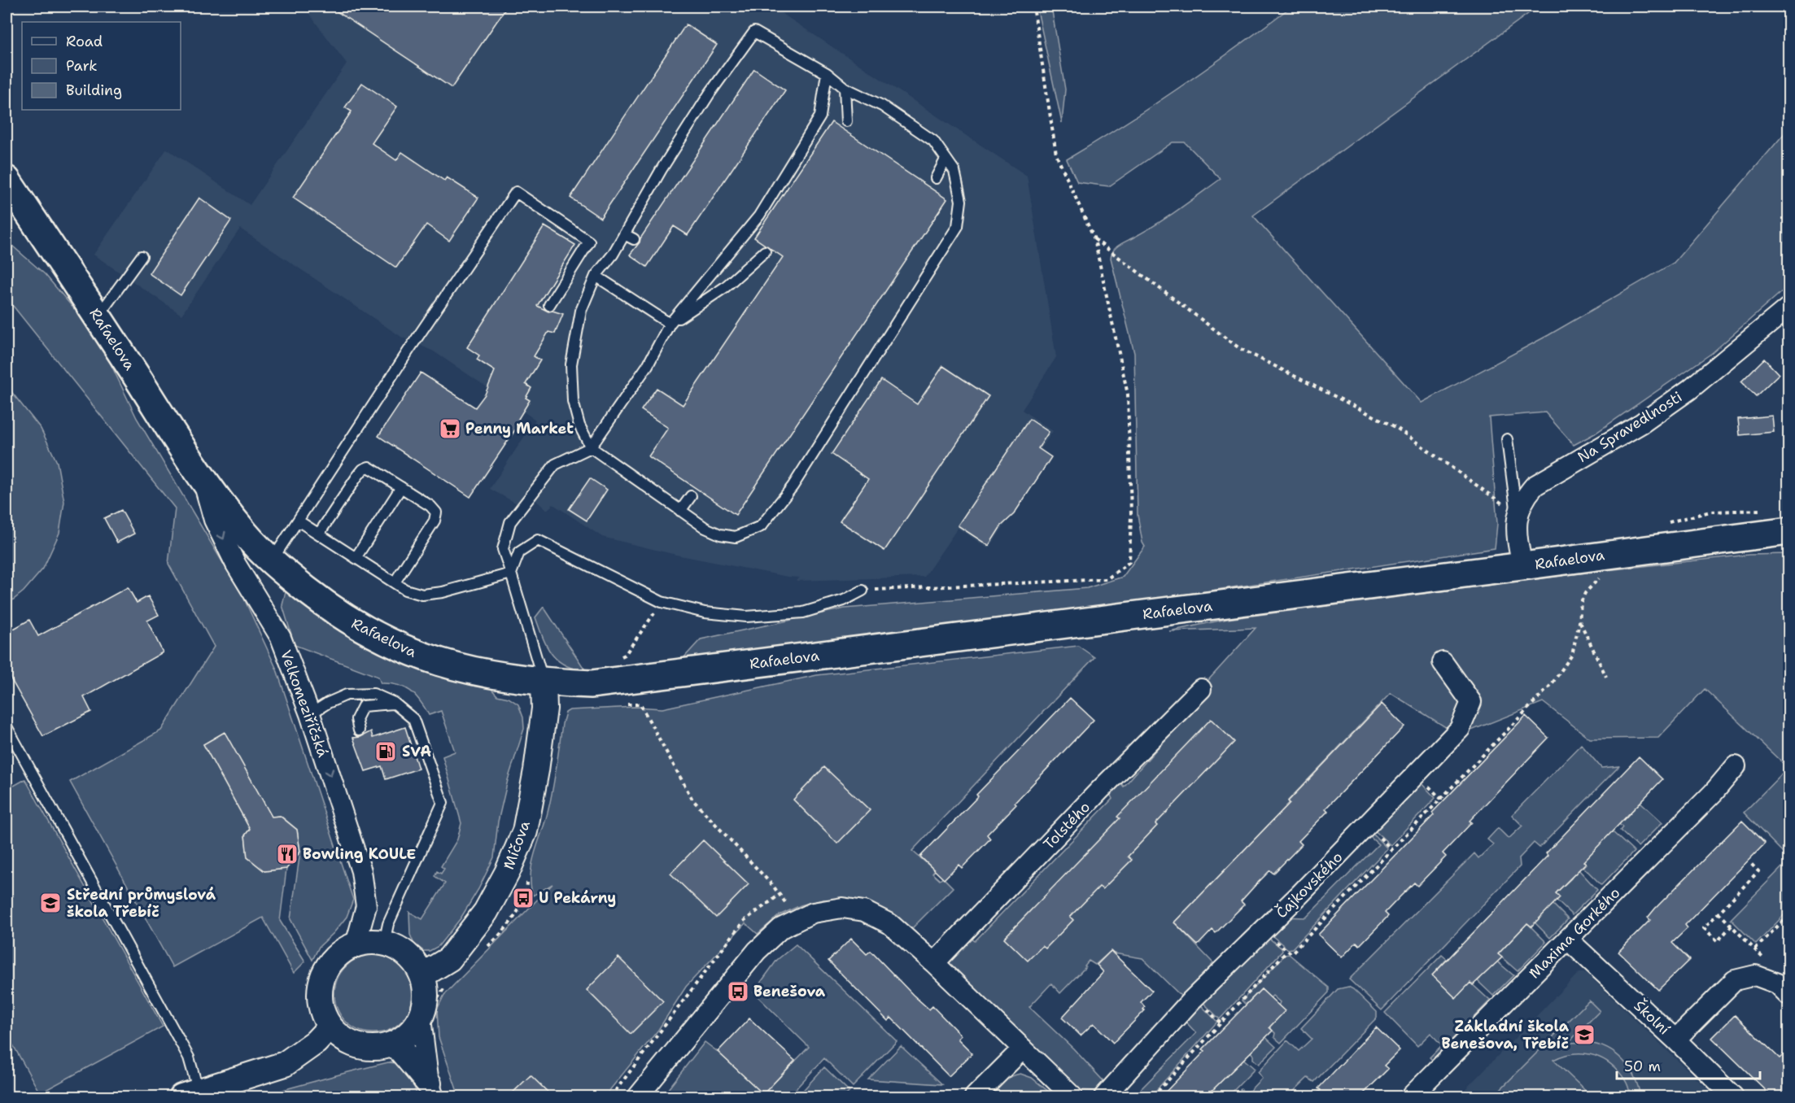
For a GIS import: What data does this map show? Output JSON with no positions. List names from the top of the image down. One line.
{"streets":{"main road":["Rafaelova"],"street":["Na Spravedlnosti","Velkomeziříčská","Tolstého","Míčova","Čajkovského","Maxima Gorkého","Školní"]},"crossings":[["Rafaelova","Na Spravedlnosti"],["Rafaelova","Velkomeziříčská"],["Rafaelova","Míčova"],["Velkomeziříčská","Míčova"],["Maxima Gorkého","Školní"]],"one_way":["Velkomeziříčská"],"places":{"supermarket":["Penny Market"],"fuel station":["SVA"],"restaurant":["Bowling KOULE"],"bus stop":["U Pekárny","Benešova"],"school or university":["Střední průmyslová škola Třebíč","Základní škola Benešova, Třebíč"]},"legend":["Road","Park","Building"],"scale_bar":"50 m"}
